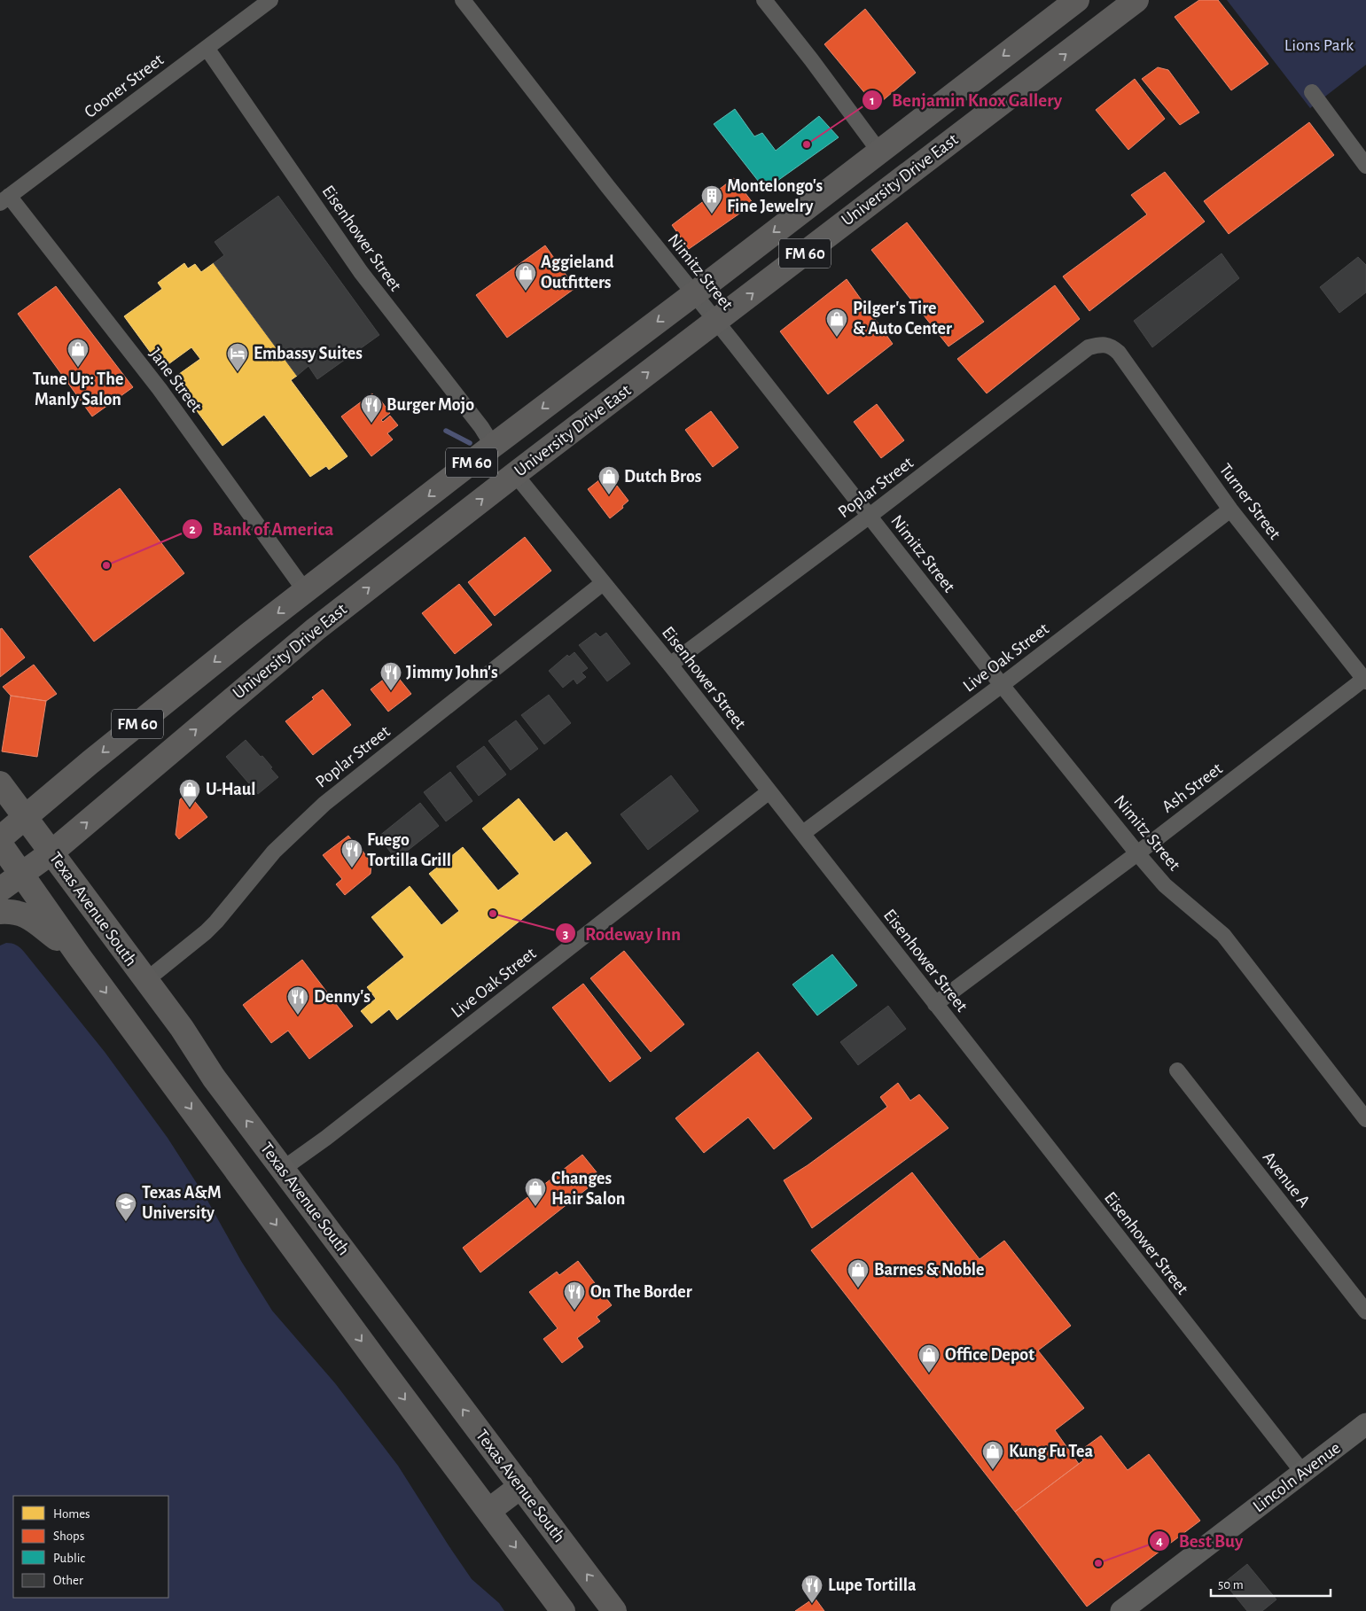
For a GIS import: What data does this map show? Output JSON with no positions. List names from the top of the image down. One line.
{"streets":{"main road":["University Drive East","FM 60","Texas Avenue South"],"street":["Cooner Street","Eisenhower Street","Nimitz Street","Jane Street","Poplar Street","Turner Street","Live Oak Street","Ash Street","Avenue A","Lincoln Avenue"]},"crossings":[["Cooner Street","Eisenhower Street"],["Cooner Street","Jane Street"],["University Drive East","Eisenhower Street"],["University Drive East","FM 60"],["University Drive East","Nimitz Street"],["University Drive East","Jane Street"],["University Drive East","Texas Avenue South"],["Eisenhower Street","Poplar Street"],["Eisenhower Street","Live Oak Street"],["Eisenhower Street","Ash Street"],["Eisenhower Street","Lincoln Avenue"],["FM 60","Texas Avenue South"],["Nimitz Street","Poplar Street"],["Nimitz Street","Live Oak Street"],["Nimitz Street","Ash Street"],["Poplar Street","Turner Street"],["Poplar Street","Texas Avenue South"],["Turner Street","Live Oak Street"],["Turner Street","Ash Street"],["Live Oak Street","Texas Avenue South"]],"parks":["Lions Park"],"places":{"other":["Benjamin Knox Gallery","Bank of America","Rodeway Inn","Best Buy"],"building":["Montelongo's Fine Jewelry"],"shop":["Aggieland Outfitters","Pilger's Tire & Auto Center","Tune Up: The Manly Salon","Dutch Bros","U-Haul","Changes Hair Salon","Barnes & Noble","Office Depot","Kung Fu Tea"],"hotel":["Embassy Suites"],"restaurant":["Burger Mojo","Jimmy John's","Fuego Tortilla Grill","Denny's","On The Border","Lupe Tortilla"],"school or university":["Texas A&M University"]},"legend":["Homes","Shops","Public","Other"],"scale_bar":"50 m"}
